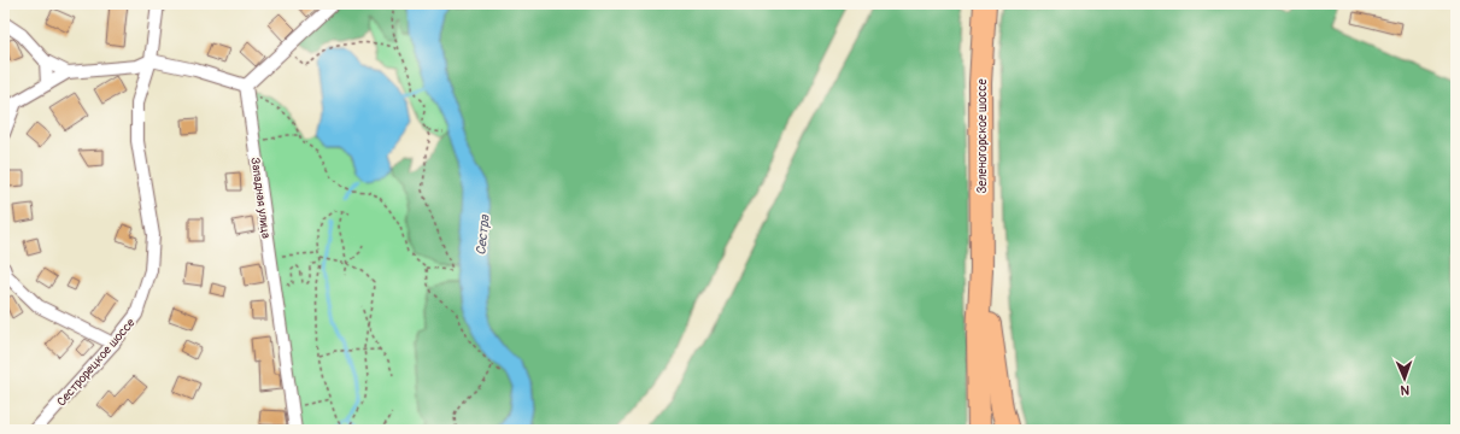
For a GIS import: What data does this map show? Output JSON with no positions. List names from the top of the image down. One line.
{"streets":{"highway":["Зеленогорское шоссе"],"street":["Западная улица","Сестрорецкое шоссе"]},"water":["Сестра"],"north":"bottom"}
